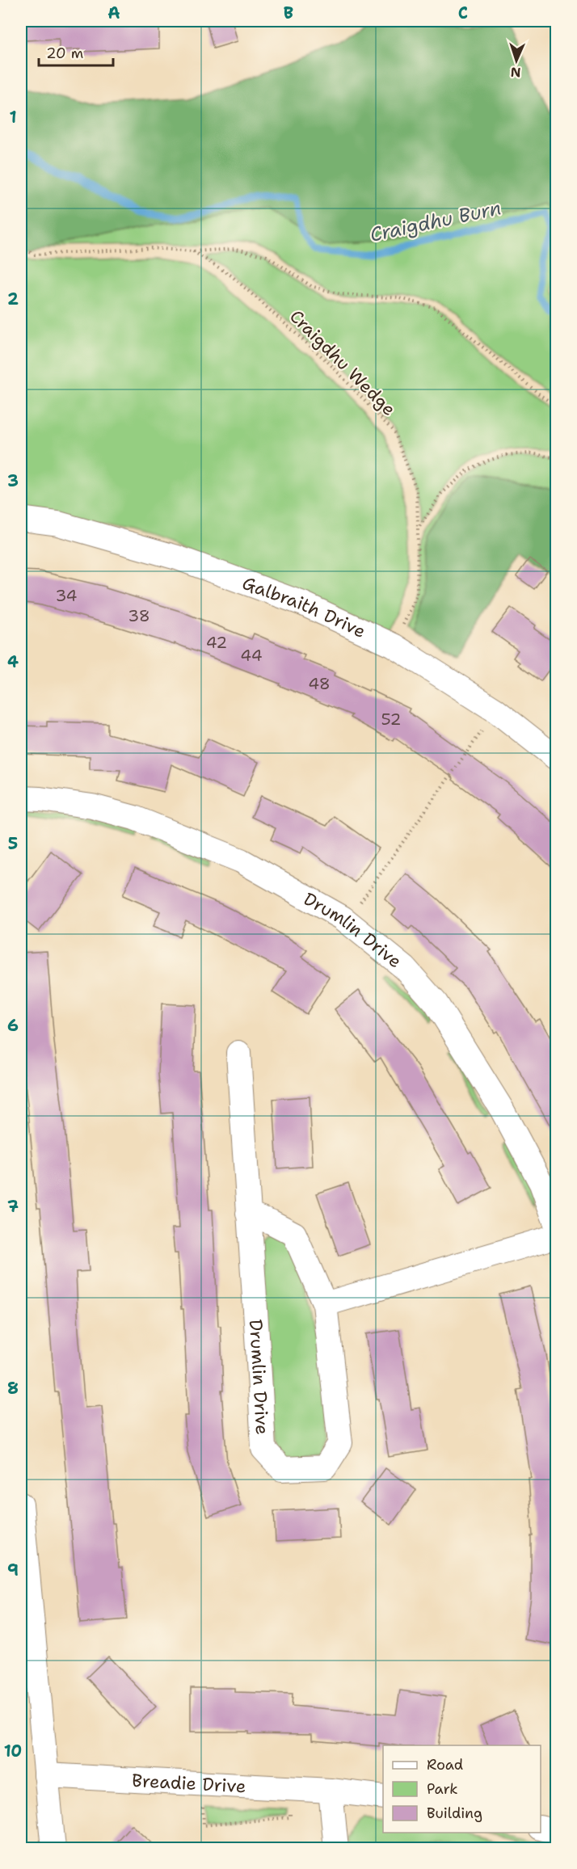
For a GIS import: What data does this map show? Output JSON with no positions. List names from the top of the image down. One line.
{"streets":{"street":["Galbraith Drive","Drumlin Drive","Breadie Drive"],"path":["Craigdhu Wedge"]},"crossings":[["Craigdhu Wedge","Galbraith Drive"]],"water":["Craigdhu Burn"],"house_numbers":["34","38","42","44","48","52"],"legend":["Road","Park","Building"],"scale_bar":"20 m","north":"bottom","grid":{"columns":["A","B","C"],"rows":["1","2","3","4","5","6","7","8","9","10"]}}
